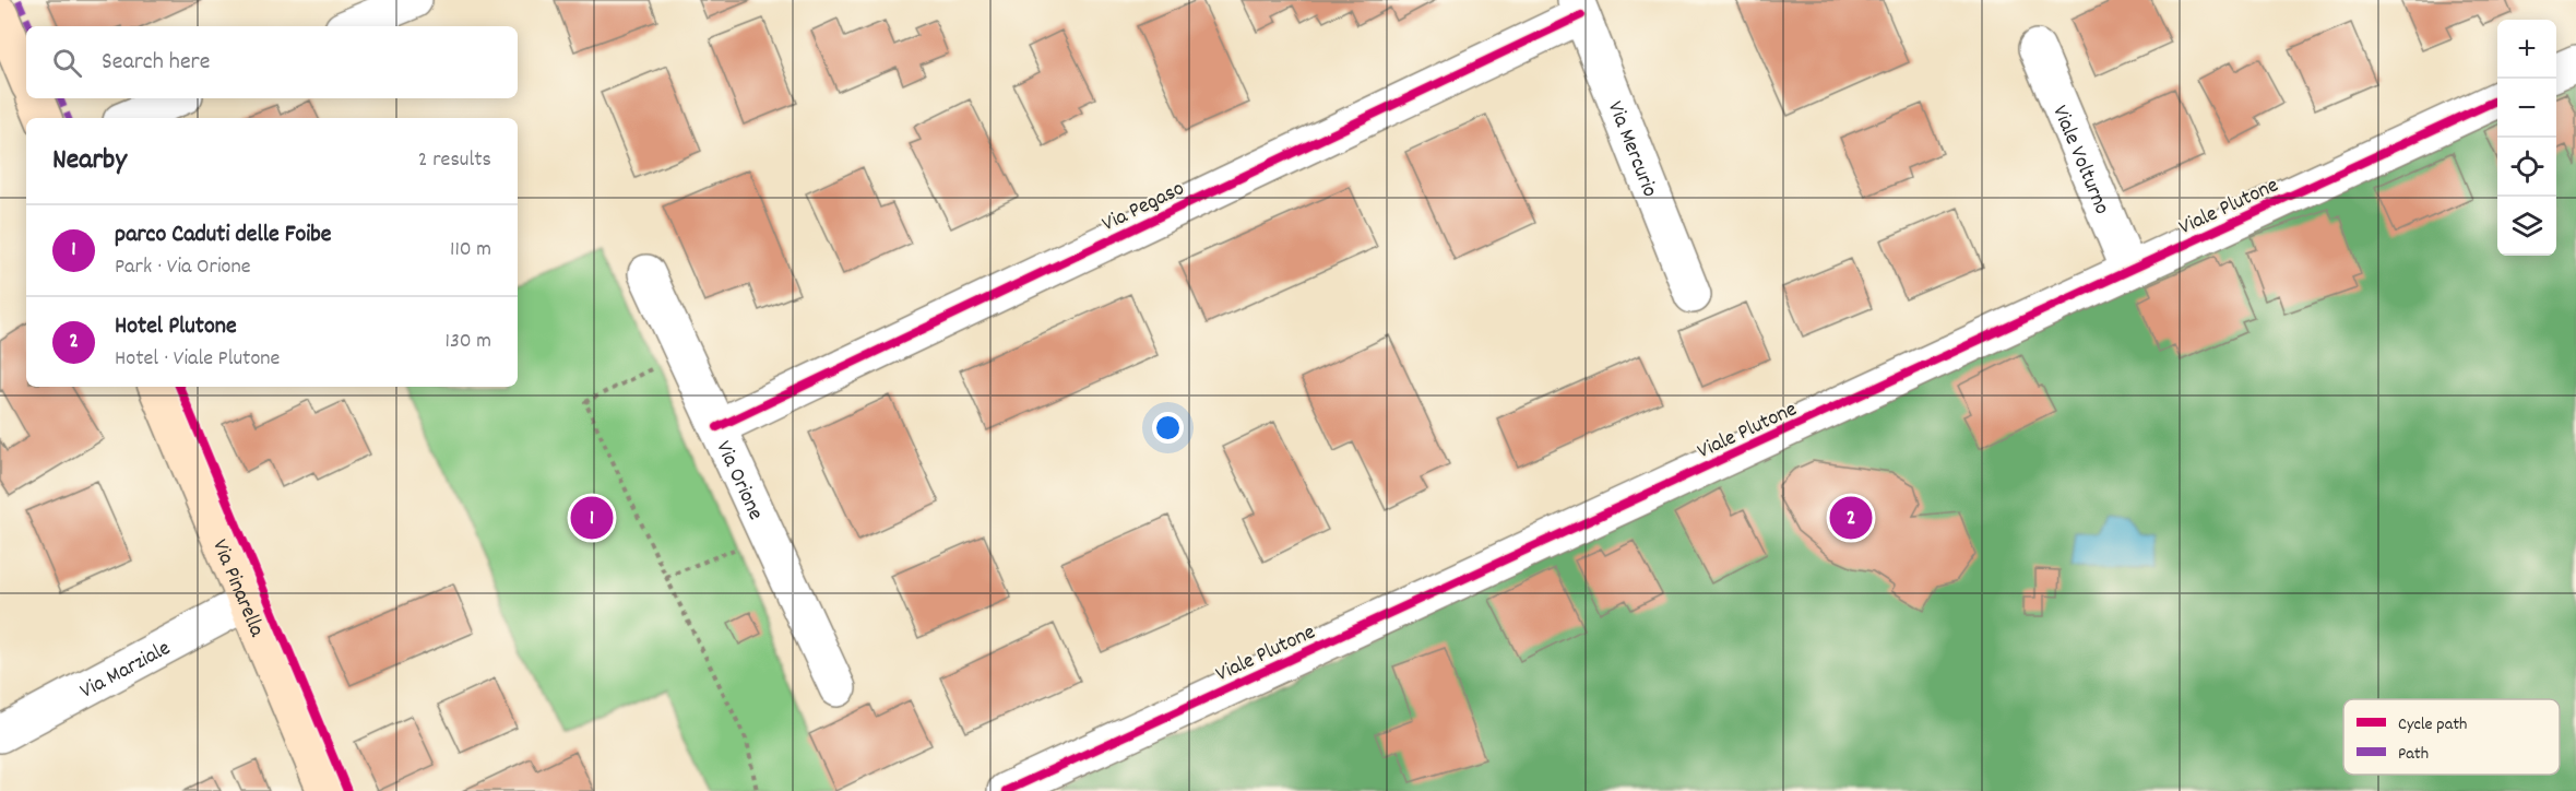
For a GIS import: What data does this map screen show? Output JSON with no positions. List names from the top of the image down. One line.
{"streets":{"street":["Via Mercurio","Viale Volturno","Via Pegaso","Viale Plutone","Via Orione","Via Pinarella","Via Marziale"]},"crossings":[["Via Mercurio","Via Pegaso"],["Viale Volturno","Viale Plutone"],["Via Pegaso","Via Orione"],["Via Pinarella","Via Marziale"]],"legend":["Cycle path","Path"],"page":{"map_buttons":["+","−"],"search":"Search here","heading":["Nearby","2 results"],"list":[{"mark":"1","name":"parco Caduti delle Foibe","note":"Park · Via Orione","value":"110 m"},{"mark":"2","name":"Hotel Plutone","note":"Hotel · Viale Plutone","value":"130 m"}],"pins":["1","2"]}}
